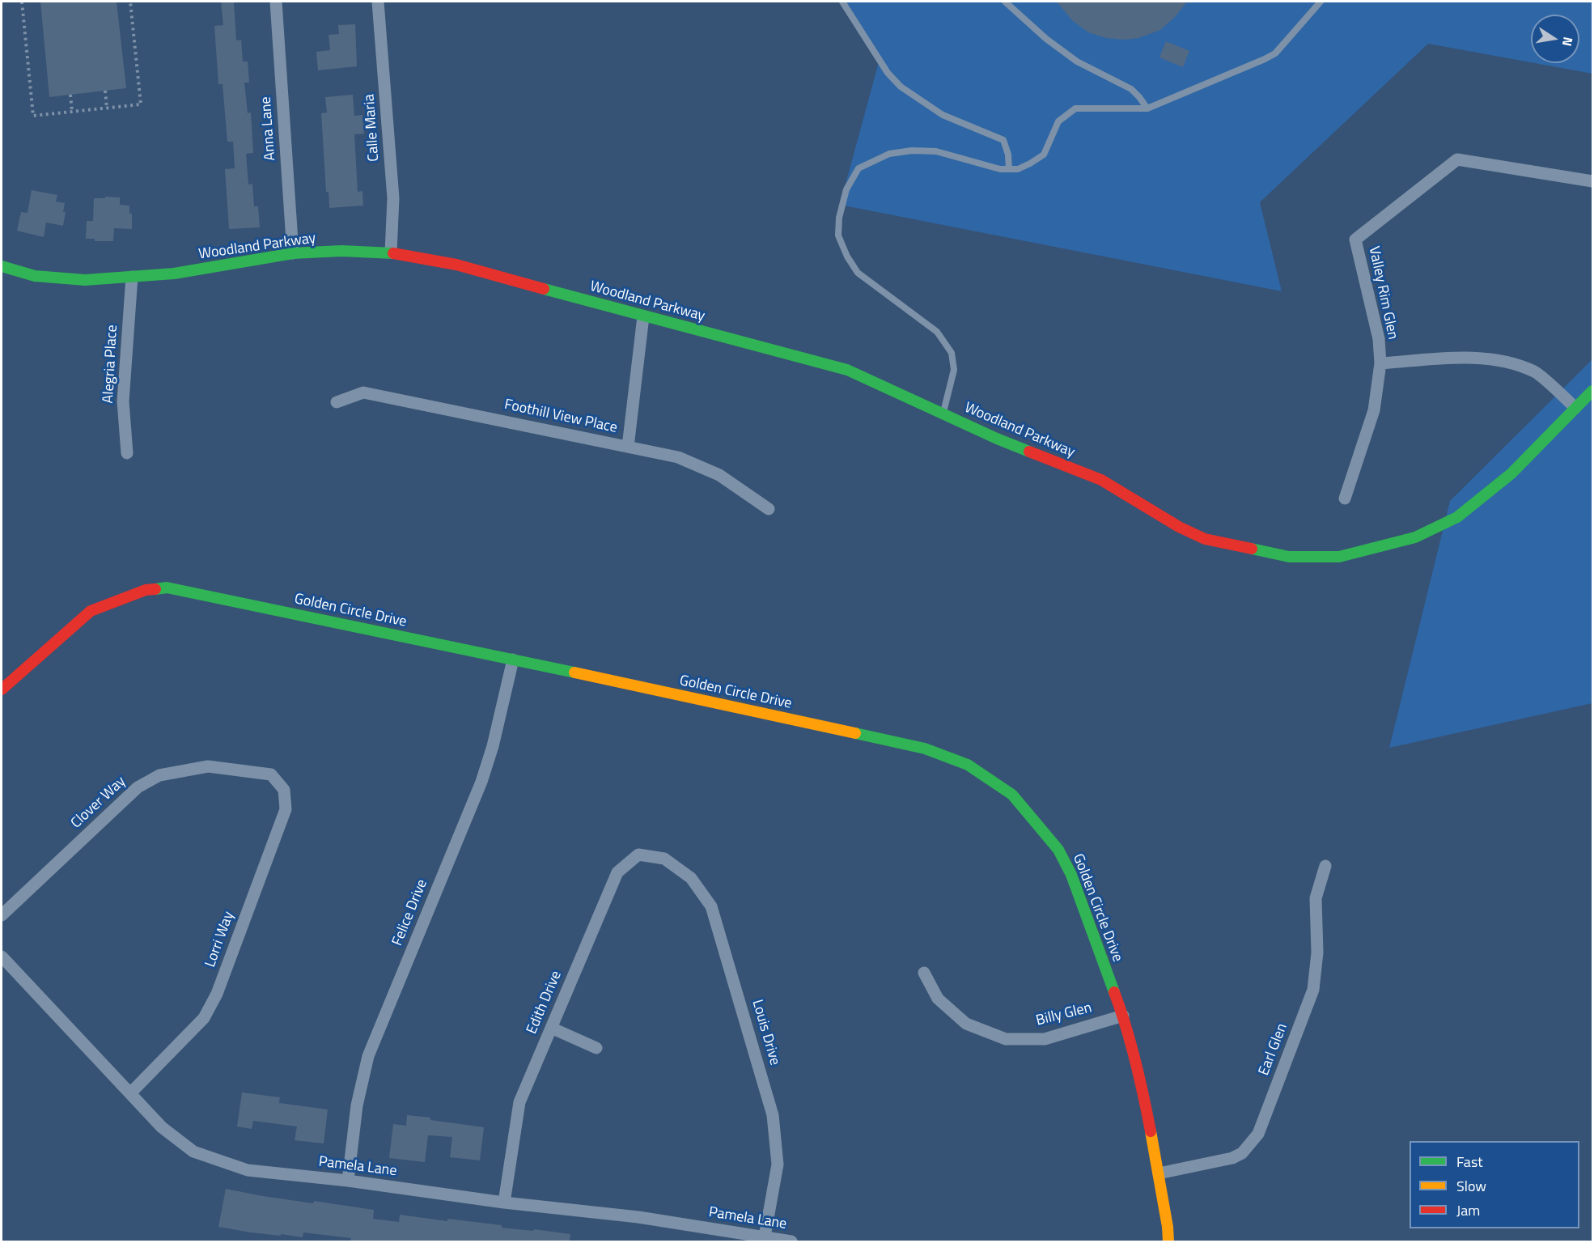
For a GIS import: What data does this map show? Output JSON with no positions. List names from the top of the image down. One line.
{"streets":{"street":["Calle Maria","Anna Lane","Woodland Parkway","Valley Rim Glen","Alegria Place","Foothill View Place","Golden Circle Drive","Clover Way","Felice Drive","Lorri Way","Edith Drive","Billy Glen","Louis Drive","Earl Glen","Pamela Lane"]},"crossings":[["Calle Maria","Woodland Parkway"],["Anna Lane","Woodland Parkway"],["Woodland Parkway","Alegria Place"],["Golden Circle Drive","Felice Drive"],["Golden Circle Drive","Billy Glen"],["Golden Circle Drive","Earl Glen"],["Clover Way","Lorri Way"],["Felice Drive","Pamela Lane"],["Lorri Way","Pamela Lane"],["Edith Drive","Louis Drive"],["Edith Drive","Pamela Lane"],["Louis Drive","Pamela Lane"]],"legend":["Fast","Slow","Jam"],"north":"right"}
